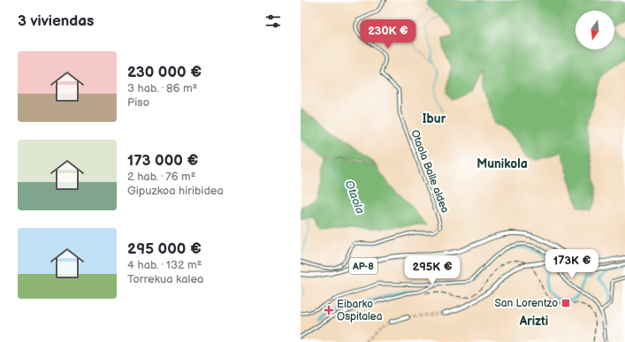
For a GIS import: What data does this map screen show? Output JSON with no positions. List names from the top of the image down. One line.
{"streets":{"highway":["AP-8"],"street":["Otaola Balle aldea"]},"districts":["Ibur","Munikola","Arizti"],"water":["Otaola"],"places":{"transit":["San Lorentzo"],"health":["Eibarko Ospitalea"]},"north":"bottom","page":{"heading":"3 viviendas","price":["230K €","173K €","295K €"],"list":[{"name":"230 000 €","note":"3 hab. · 86 m² · Piso"},{"name":"173 000 €","note":"2 hab. · 76 m² · Gipuzkoa hiribidea"},{"name":"295 000 €","note":"4 hab. · 132 m² · Torrekua kalea"}]}}
